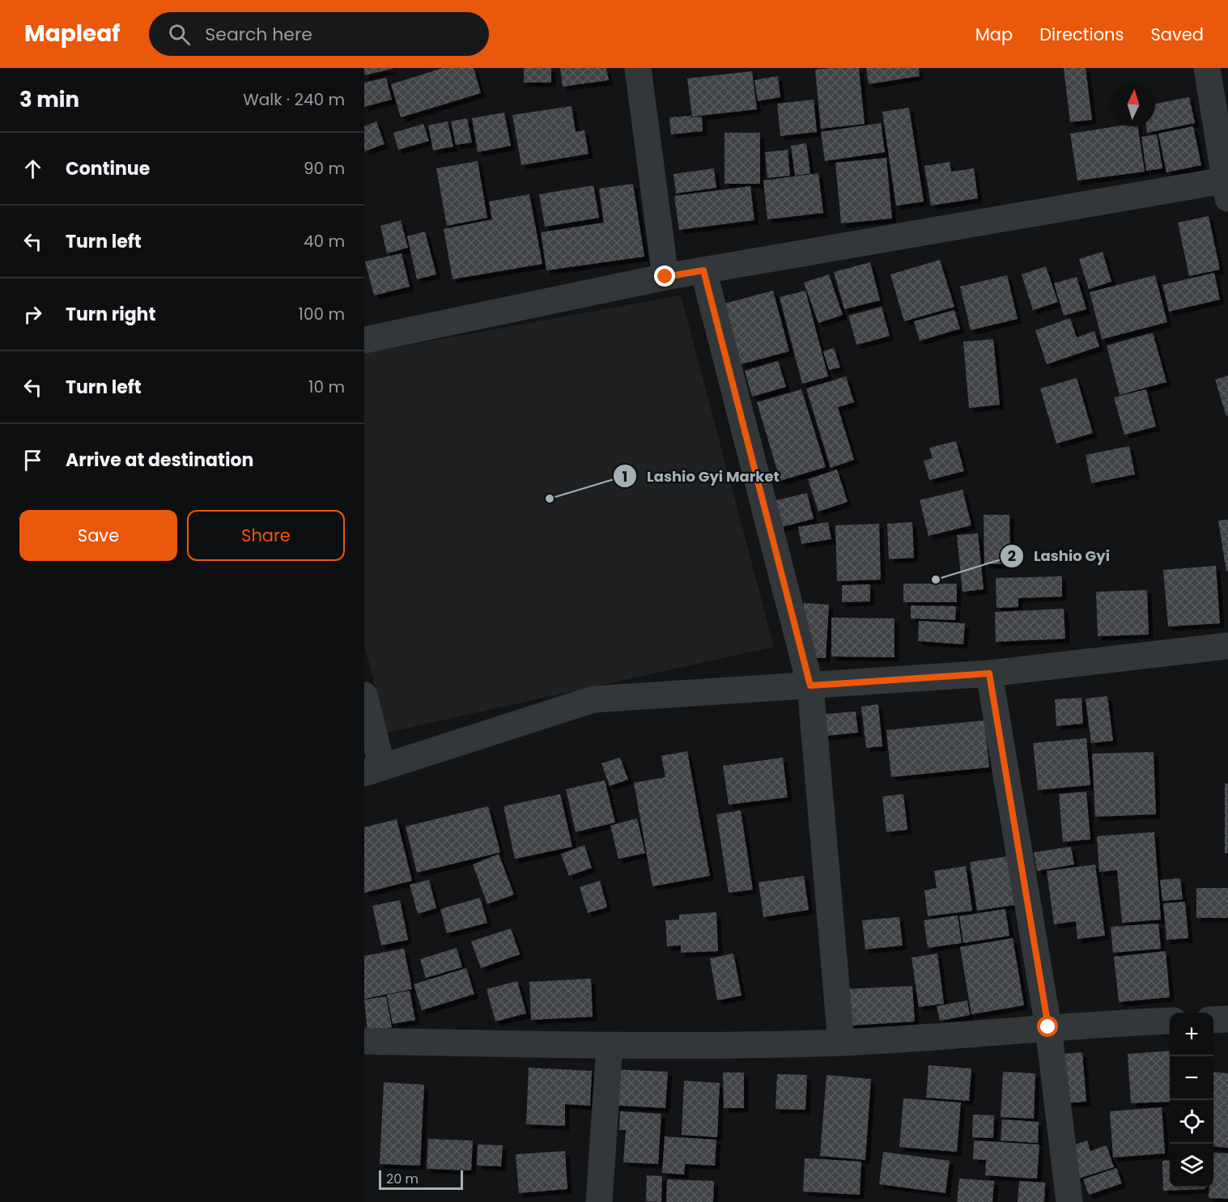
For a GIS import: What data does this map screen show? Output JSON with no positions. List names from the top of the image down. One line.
{"places":["Lashio Gyi Market","Lashio Gyi"],"scale_bar":"20 m","north":"top","page":{"header":"Mapleaf","search":"Search here","nav":["Map","Directions","Saved"],"heading":["3 min","Walk · 240 m"],"list":[["Continue","90 m"],["Turn left","40 m"],["Turn right","100 m"],["Turn left","10 m"],"Arrive at destination"],"buttons":["Save","Share"],"map_buttons":["+","−"],"scale":"20 m"}}
